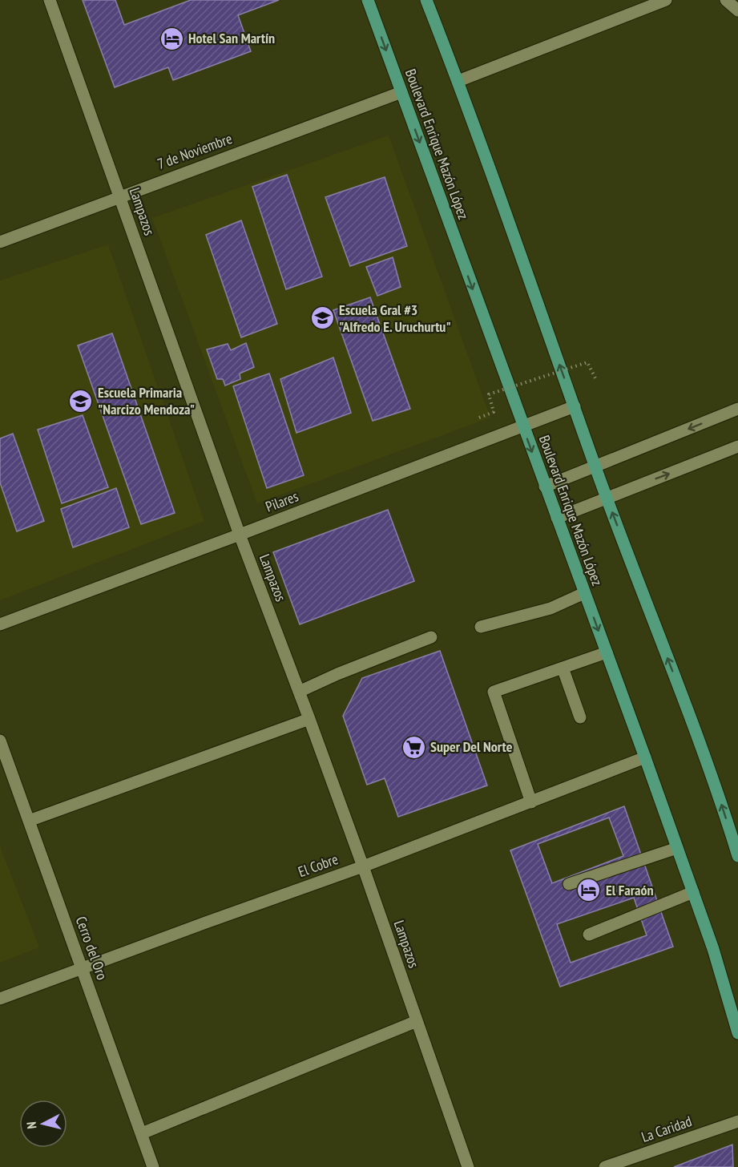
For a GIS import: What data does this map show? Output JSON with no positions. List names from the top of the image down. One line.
{"streets":{"main road":["Boulevard Enrique Mazón López"],"street":["7 de Noviembre","Lampazos","Pilares","El Cobre","Cerro del Oro","La Caridad"]},"crossings":[["Boulevard Enrique Mazón López","7 de Noviembre"],["Boulevard Enrique Mazón López","Pilares"],["Boulevard Enrique Mazón López","El Cobre"],["7 de Noviembre","Lampazos"],["Lampazos","Pilares"],["Lampazos","El Cobre"],["El Cobre","Cerro del Oro"]],"places":{"hotel":["Hotel San Martín","El Faraón"],"school or university":["Escuela Gral #3 \"Alfredo E. Uruchurtu\"","Escuela Primaria \"Narcizo Mendoza\""],"supermarket":["Super Del Norte"]},"north":"left"}
